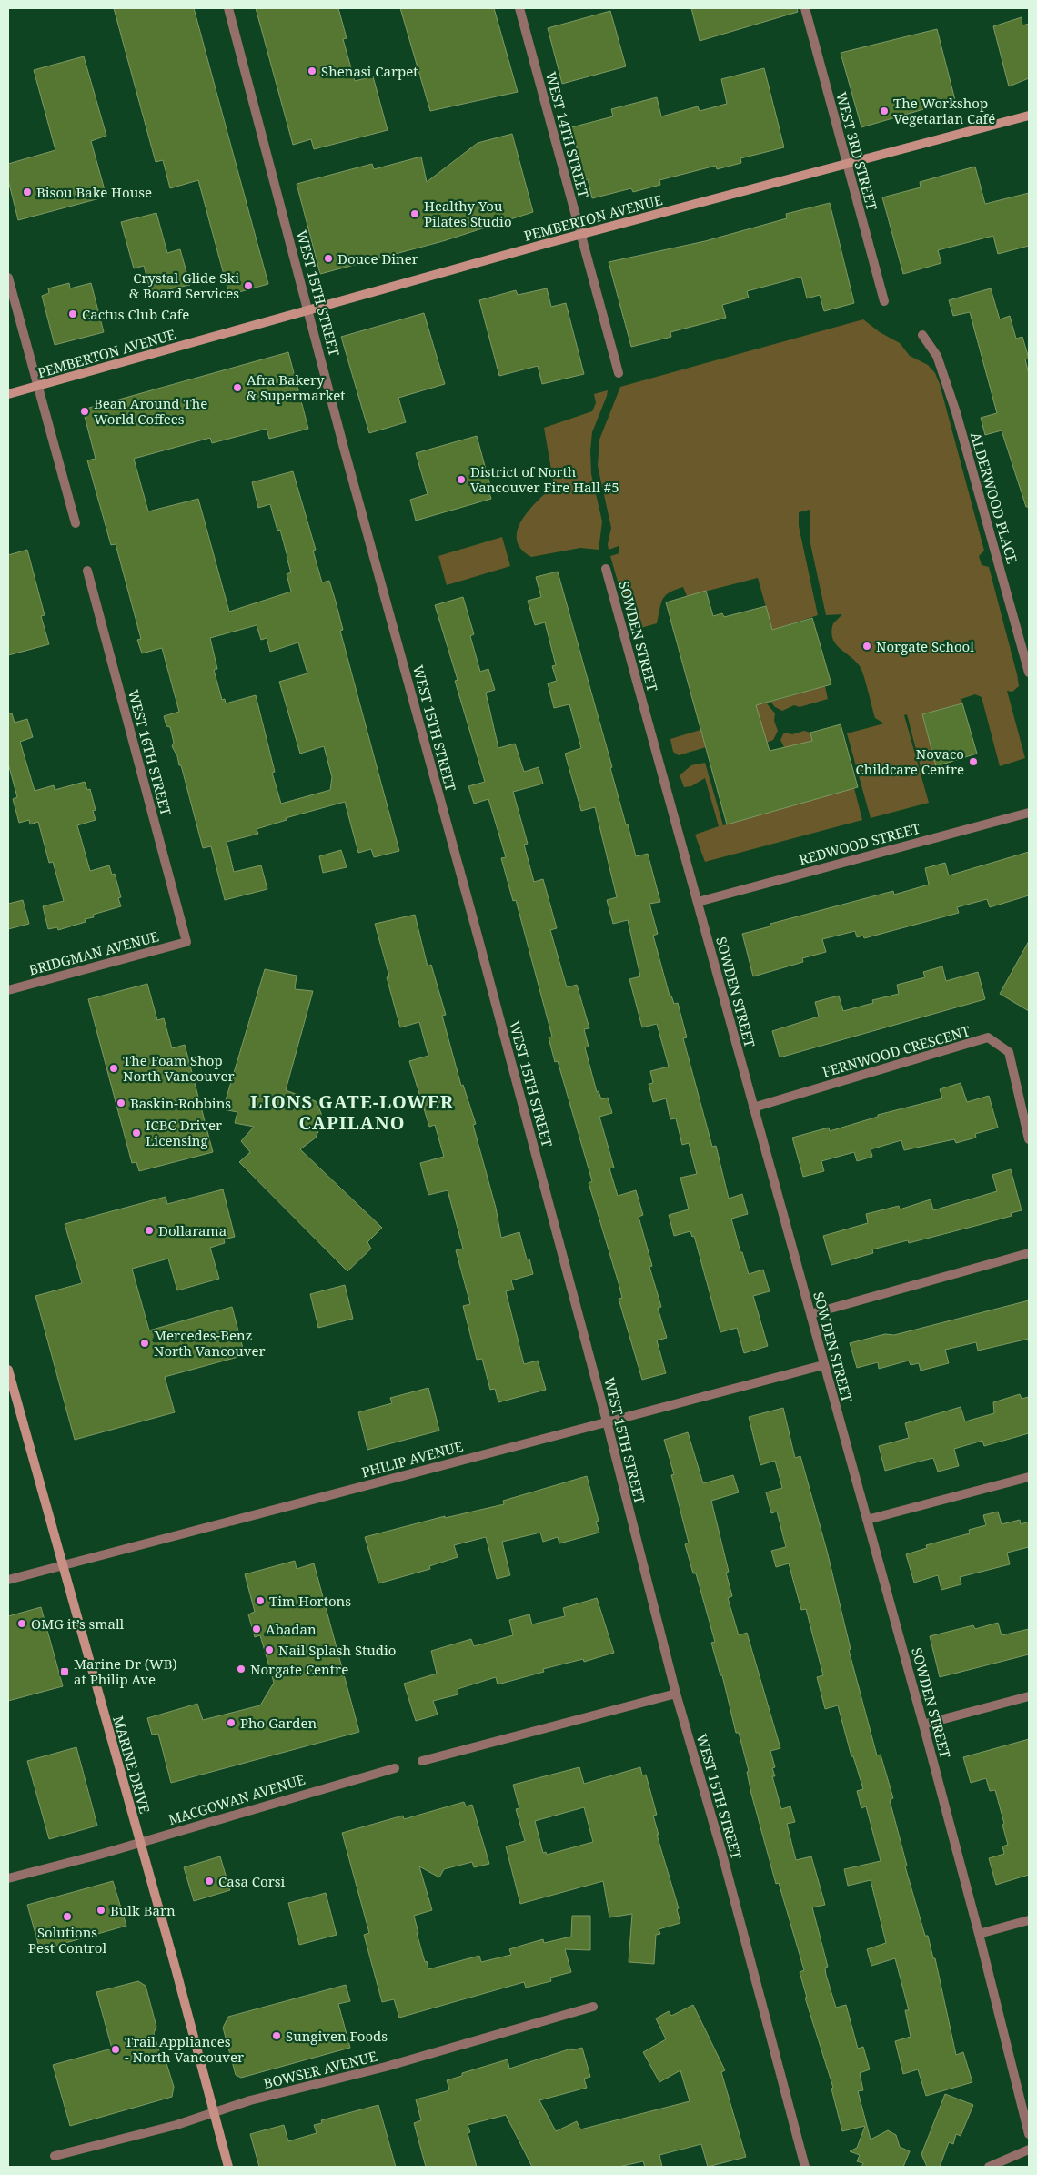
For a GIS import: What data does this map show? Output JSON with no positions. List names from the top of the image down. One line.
{"streets":{"street":["WEST 14TH STREET","WEST 3RD STREET","PEMBERTON AVENUE","WEST 15TH STREET","ALDERWOOD PLACE","SOWDEN STREET","WEST 16TH STREET","REDWOOD STREET","BRIDGMAN AVENUE","FERNWOOD CRESCENT","PHILIP AVENUE","MARINE DRIVE","MACGOWAN AVENUE","BOWSER AVENUE"]},"crossings":[["WEST 14TH STREET","PEMBERTON AVENUE"],["WEST 3RD STREET","PEMBERTON AVENUE"],["PEMBERTON AVENUE","WEST 15TH STREET"],["WEST 15TH STREET","PHILIP AVENUE"],["SOWDEN STREET","REDWOOD STREET"],["SOWDEN STREET","FERNWOOD CRESCENT"],["SOWDEN STREET","PHILIP AVENUE"],["WEST 16TH STREET","BRIDGMAN AVENUE"],["PHILIP AVENUE","MARINE DRIVE"],["MARINE DRIVE","MACGOWAN AVENUE"],["MARINE DRIVE","BOWSER AVENUE"]],"districts":["LIONS GATE-LOWER CAPILANO"],"places":{"other":["Shenasi Carpet","The Workshop Vegetarian Café","Bisou Bake House","Healthy You Pilates Studio","Douce Diner","Crystal Glide Ski & Board Services","Cactus Club Cafe","Afra Bakery & Supermarket","Bean Around The World Coffees","District of North Vancouver Fire Hall #5","Norgate School","Novaco Childcare Centre","The Foam Shop North Vancouver","Baskin-Robbins","ICBC Driver Licensing","Dollarama","Mercedes-Benz North Vancouver","Tim Hortons","OMG it’s small","Abadan","Nail Splash Studio","Norgate Centre","Pho Garden","Casa Corsi","Bulk Barn","Solutions Pest Control","Sungiven Foods","Trail Appliances - North Vancouver"],"transit":["Marine Dr (WB) at Philip Ave"]}}
